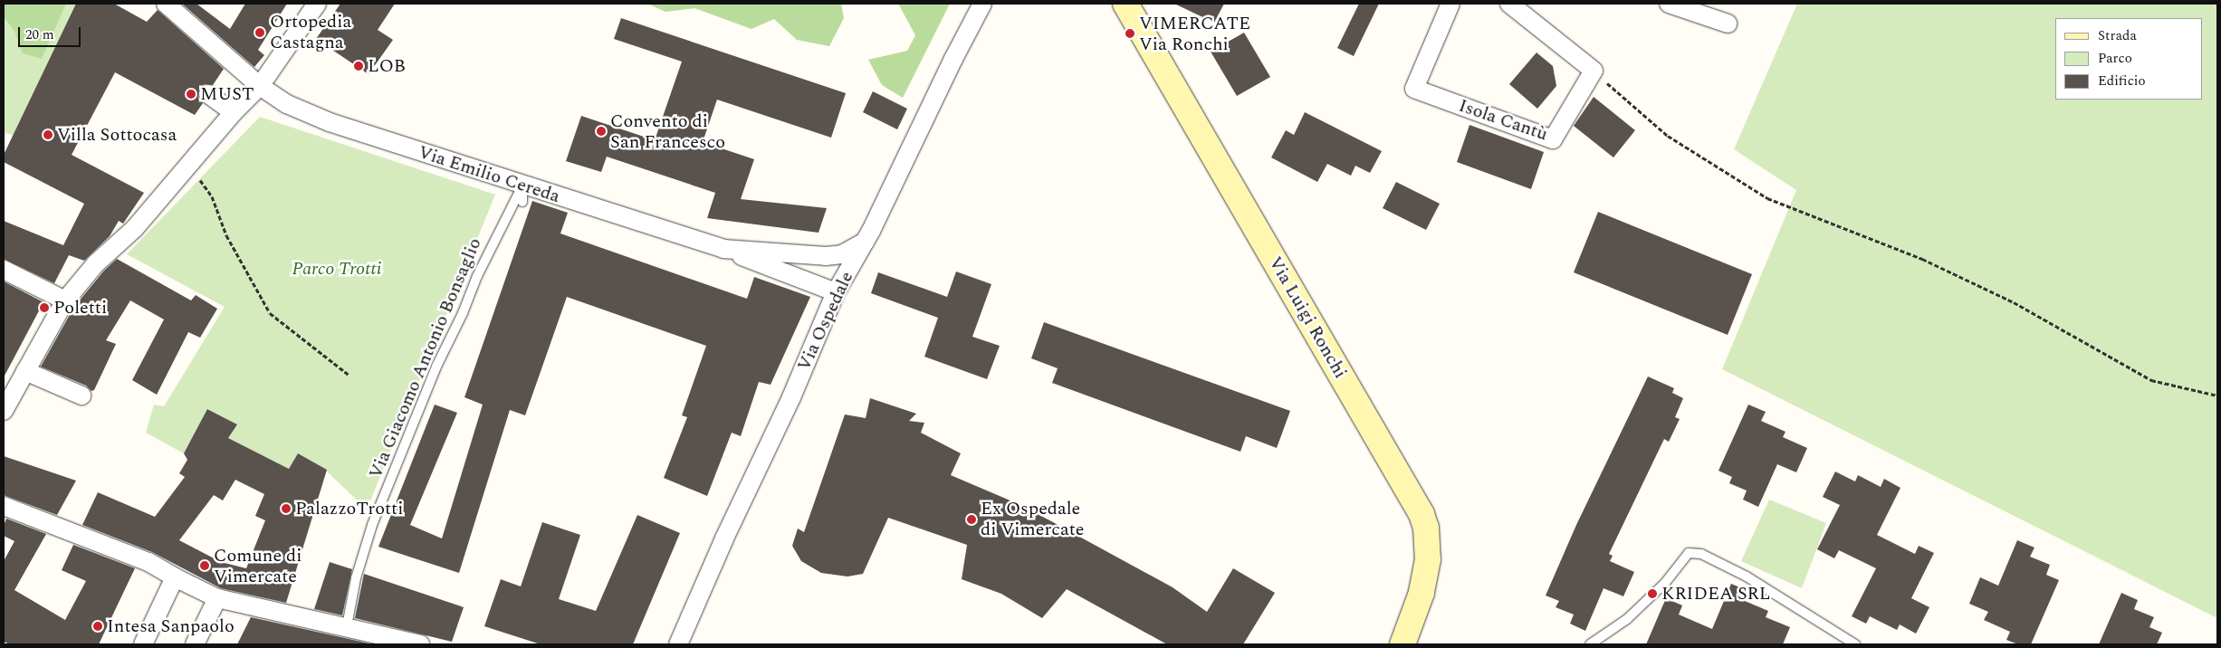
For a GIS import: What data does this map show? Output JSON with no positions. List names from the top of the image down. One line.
{"streets":{"street":["Isola Cantù","Via Emilio Cereda","Via Luigi Ronchi","Via Ospedale"],"lane":["Via Giacomo Antonio Bonsaglio"]},"crossings":[["Via Emilio Cereda","Via Ospedale"],["Via Emilio Cereda","Via Giacomo Antonio Bonsaglio"]],"parks":["Parco Trotti"],"places":["Ortopedia Castagna","VIMERCATE Via Ronchi","LOB","MUST","Convento di San Francesco","Villa Sottocasa","Poletti","PalazzoTrotti","Ex Ospedale di Vimercate","Comune di Vimercate","KRIDEA SRL","Intesa Sanpaolo"],"legend":["Strada","Parco","Edificio"],"scale_bar":"20 m"}
